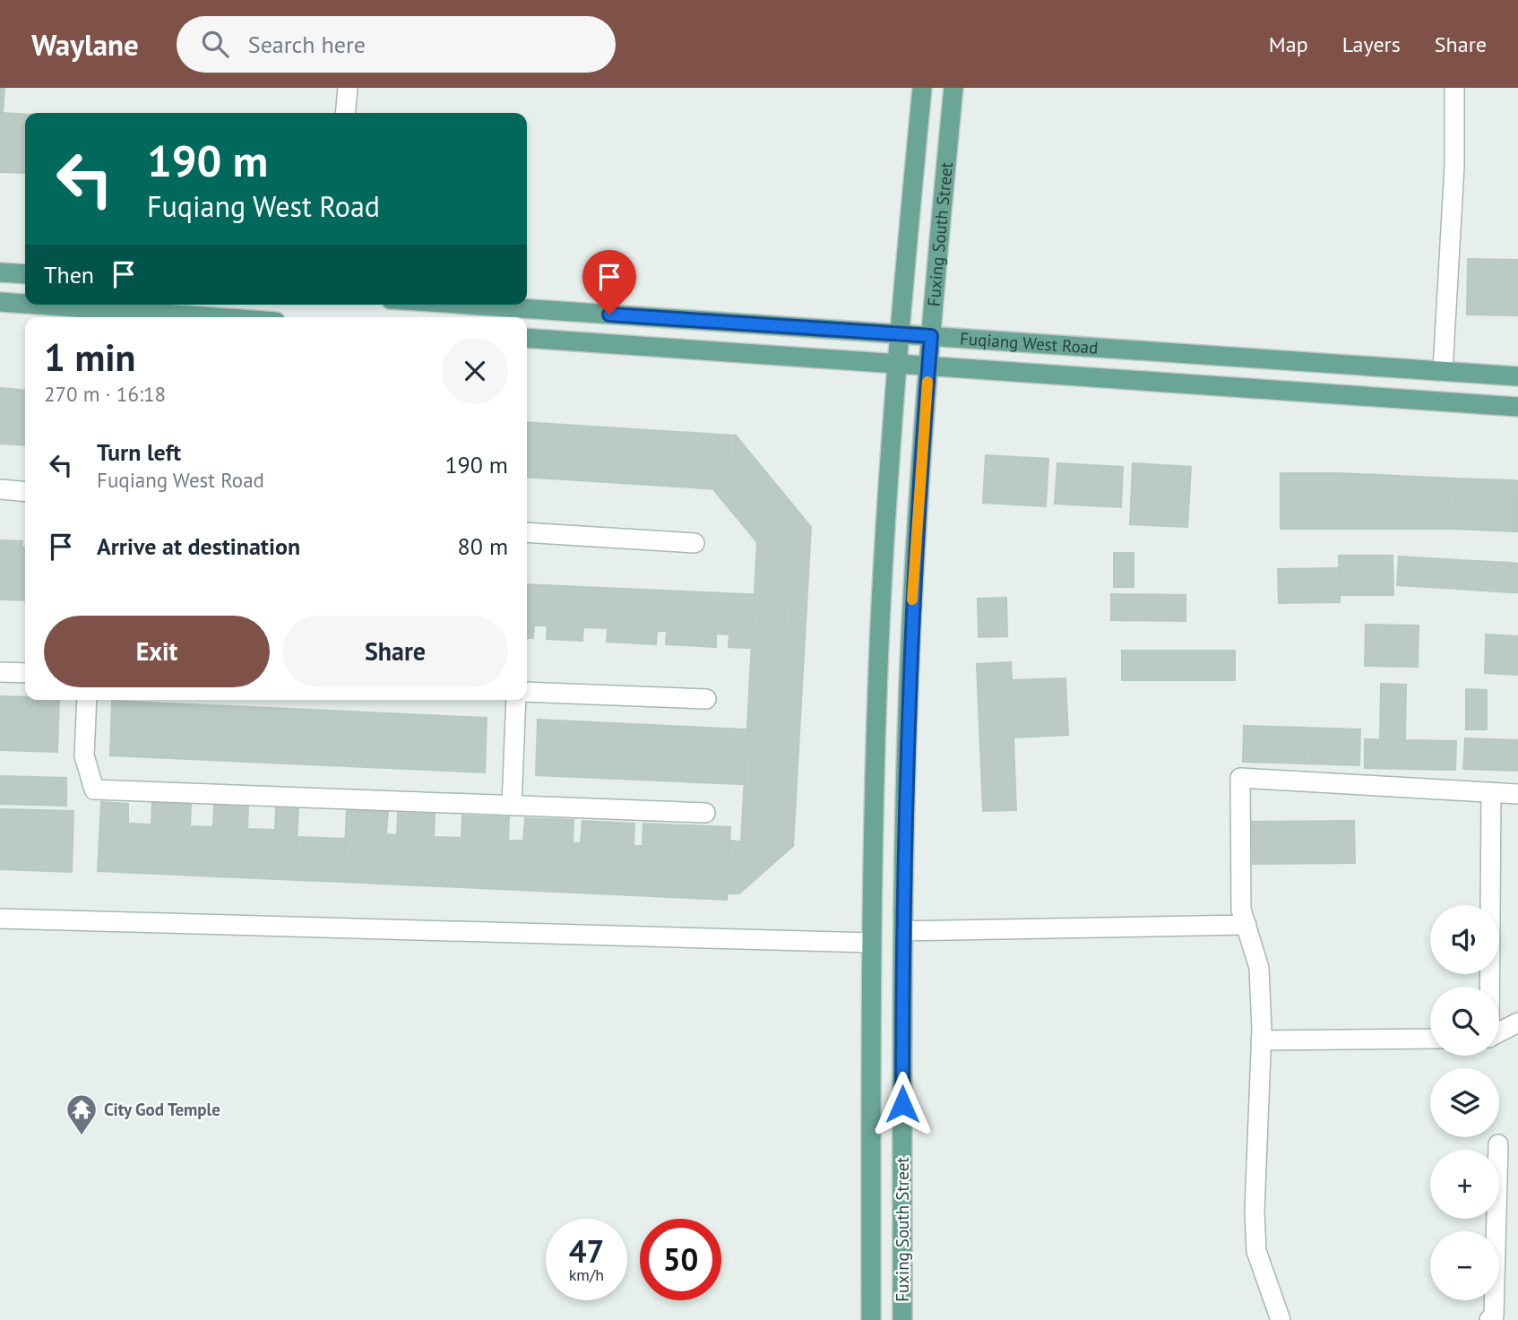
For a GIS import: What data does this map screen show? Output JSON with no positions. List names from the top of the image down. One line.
{"streets":{"main road":["Fuxing South Street","Fuqiang West Road"]},"crossings":[["Fuxing South Street","Fuqiang West Road"]],"places":{"temple":["City God Temple"]},"page":{"header":"Waylane","search":"Search here","nav":["Map","Layers","Share"],"turn":["190 m","Fuqiang West Road"],"then":"Then","heading":["1 min","270 m · 16:18"],"list":[{"name":"Turn left","note":"Fuqiang West Road","value":"190 m"},{"name":"Arrive at destination","value":"80 m"}],"buttons":["Exit","Share"],"map_buttons":["+","−"],"speed":"47 km/h","limit":"50"}}
